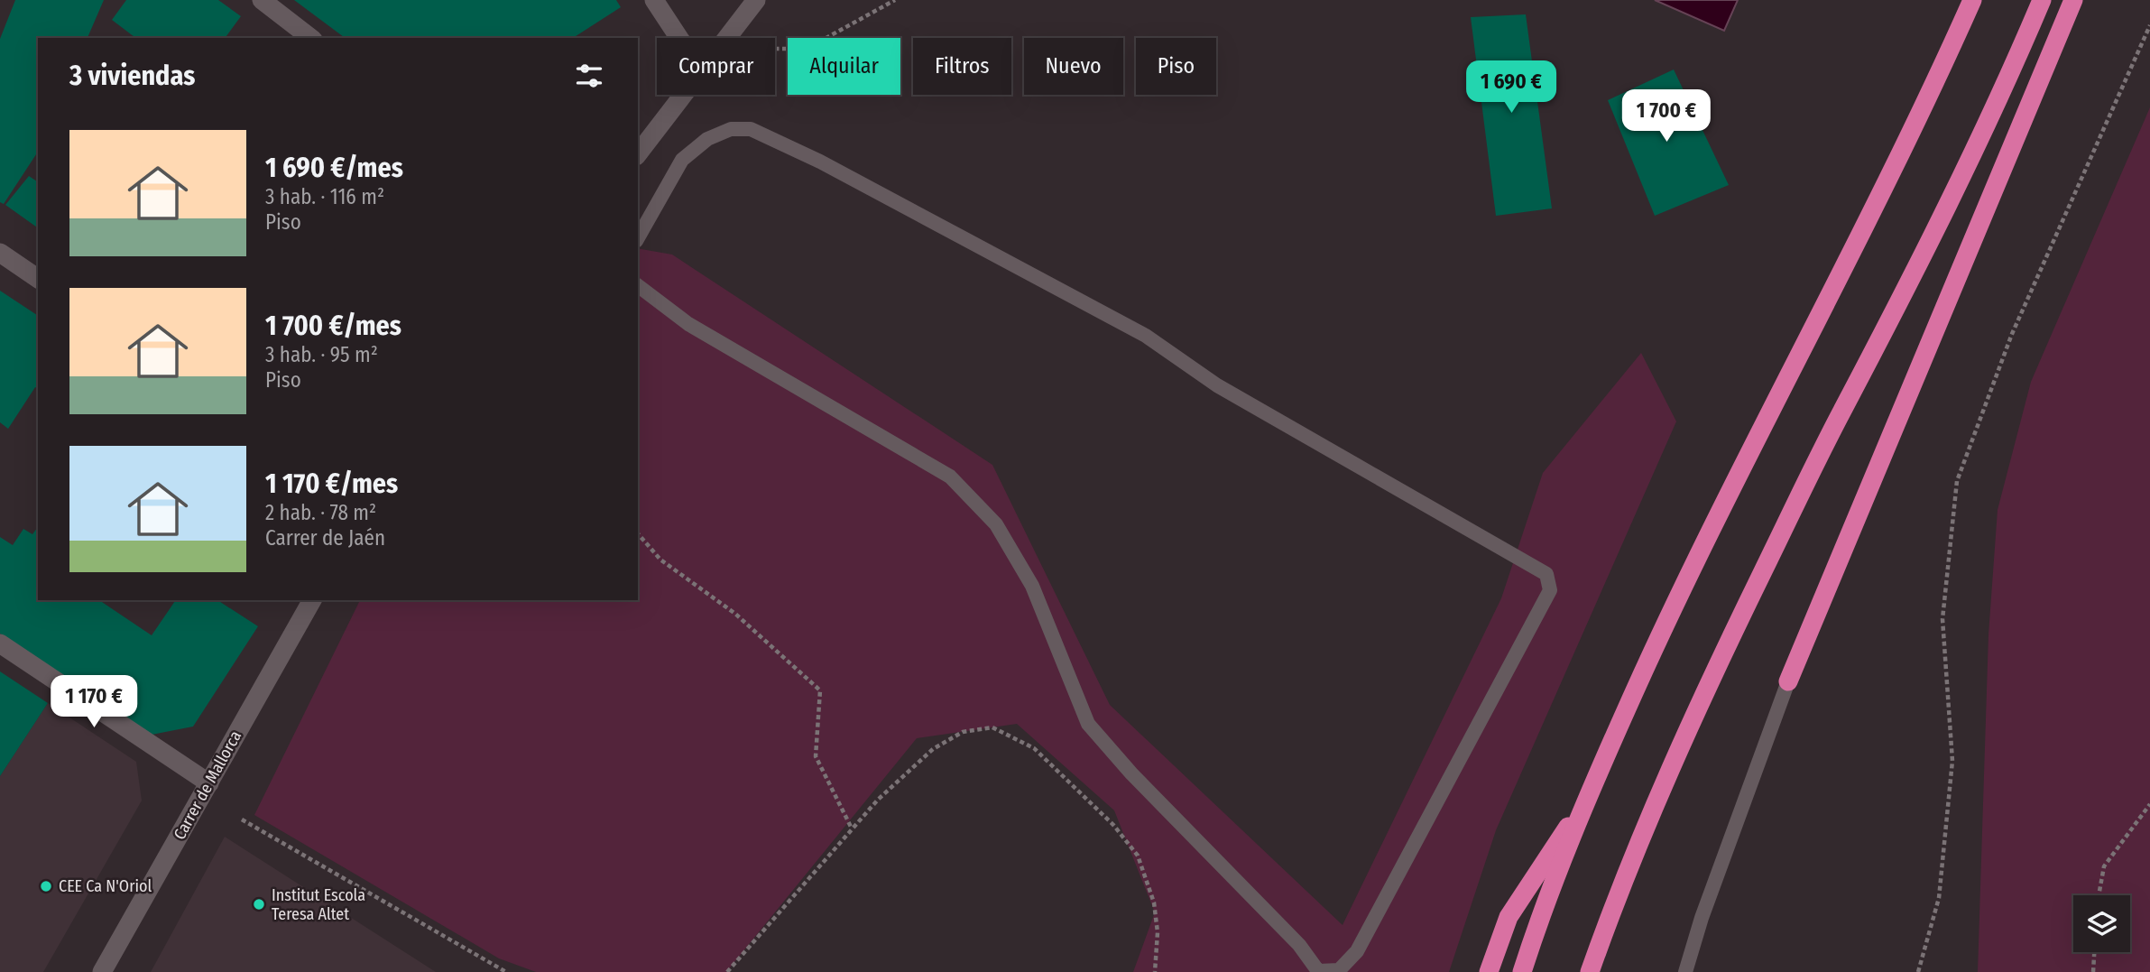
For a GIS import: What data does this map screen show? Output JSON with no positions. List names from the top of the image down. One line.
{"streets":{"street":["Carrer de Mallorca"]},"places":["CEE Ca N'Oriol","Institut Escola Teresa Altet"],"page":{"chip":["Comprar","Alquilar","Filtros","Nuevo","Piso"],"heading":"3 viviendas","price":["1 690 €","1 700 €","1 170 €"],"list":[{"name":"1 690 €/mes","note":"3 hab. · 116 m² · Piso"},{"name":"1 700 €/mes","note":"3 hab. · 95 m² · Piso"},{"name":"1 170 €/mes","note":"2 hab. · 78 m² · Carrer de Jaén"}]}}
